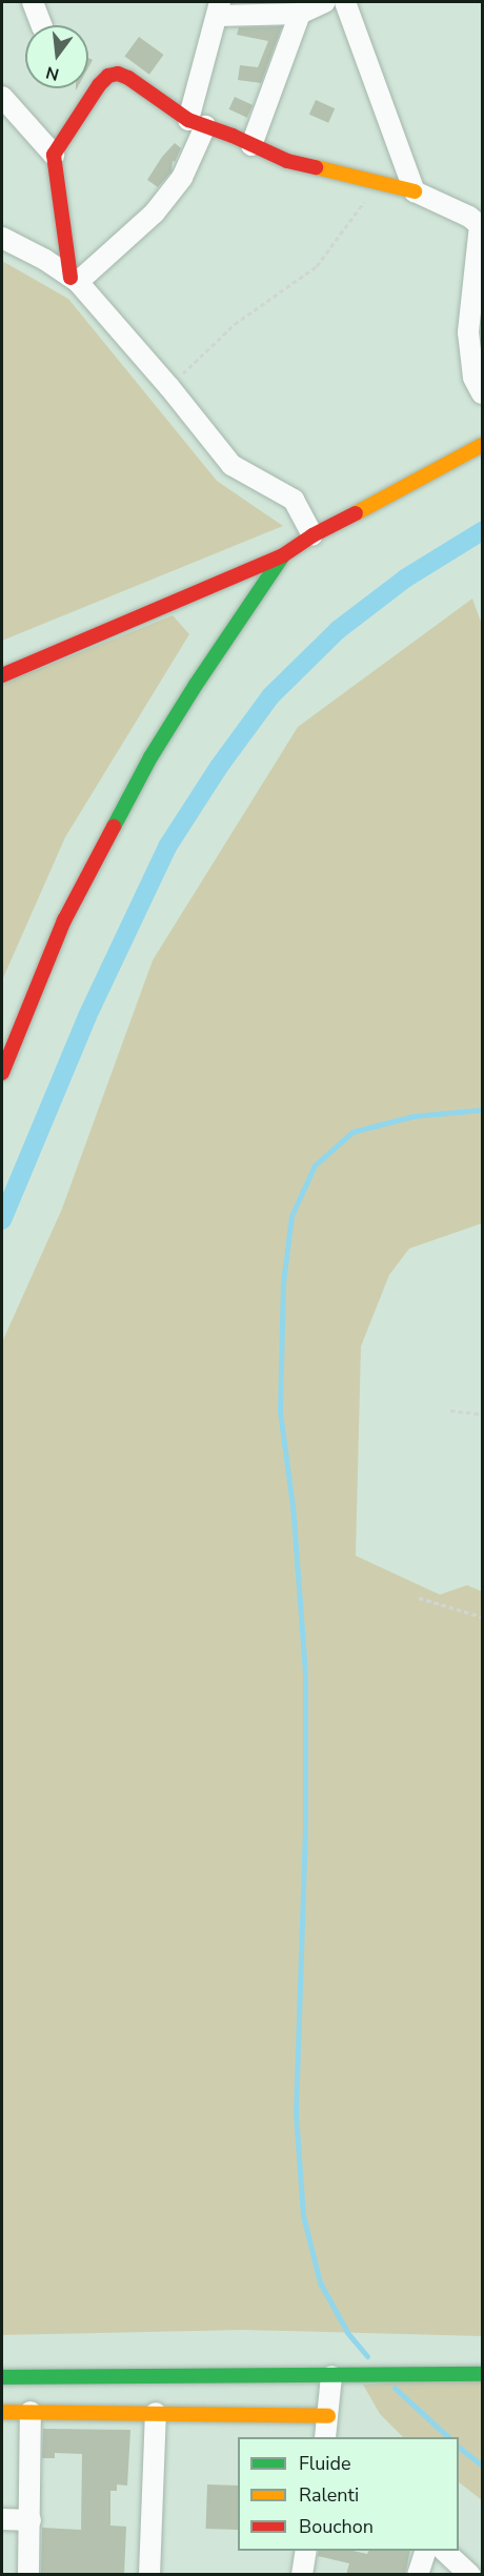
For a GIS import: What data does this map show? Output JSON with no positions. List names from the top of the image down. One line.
{"legend":["Fluide","Ralenti","Bouchon"],"north":"bottom"}
